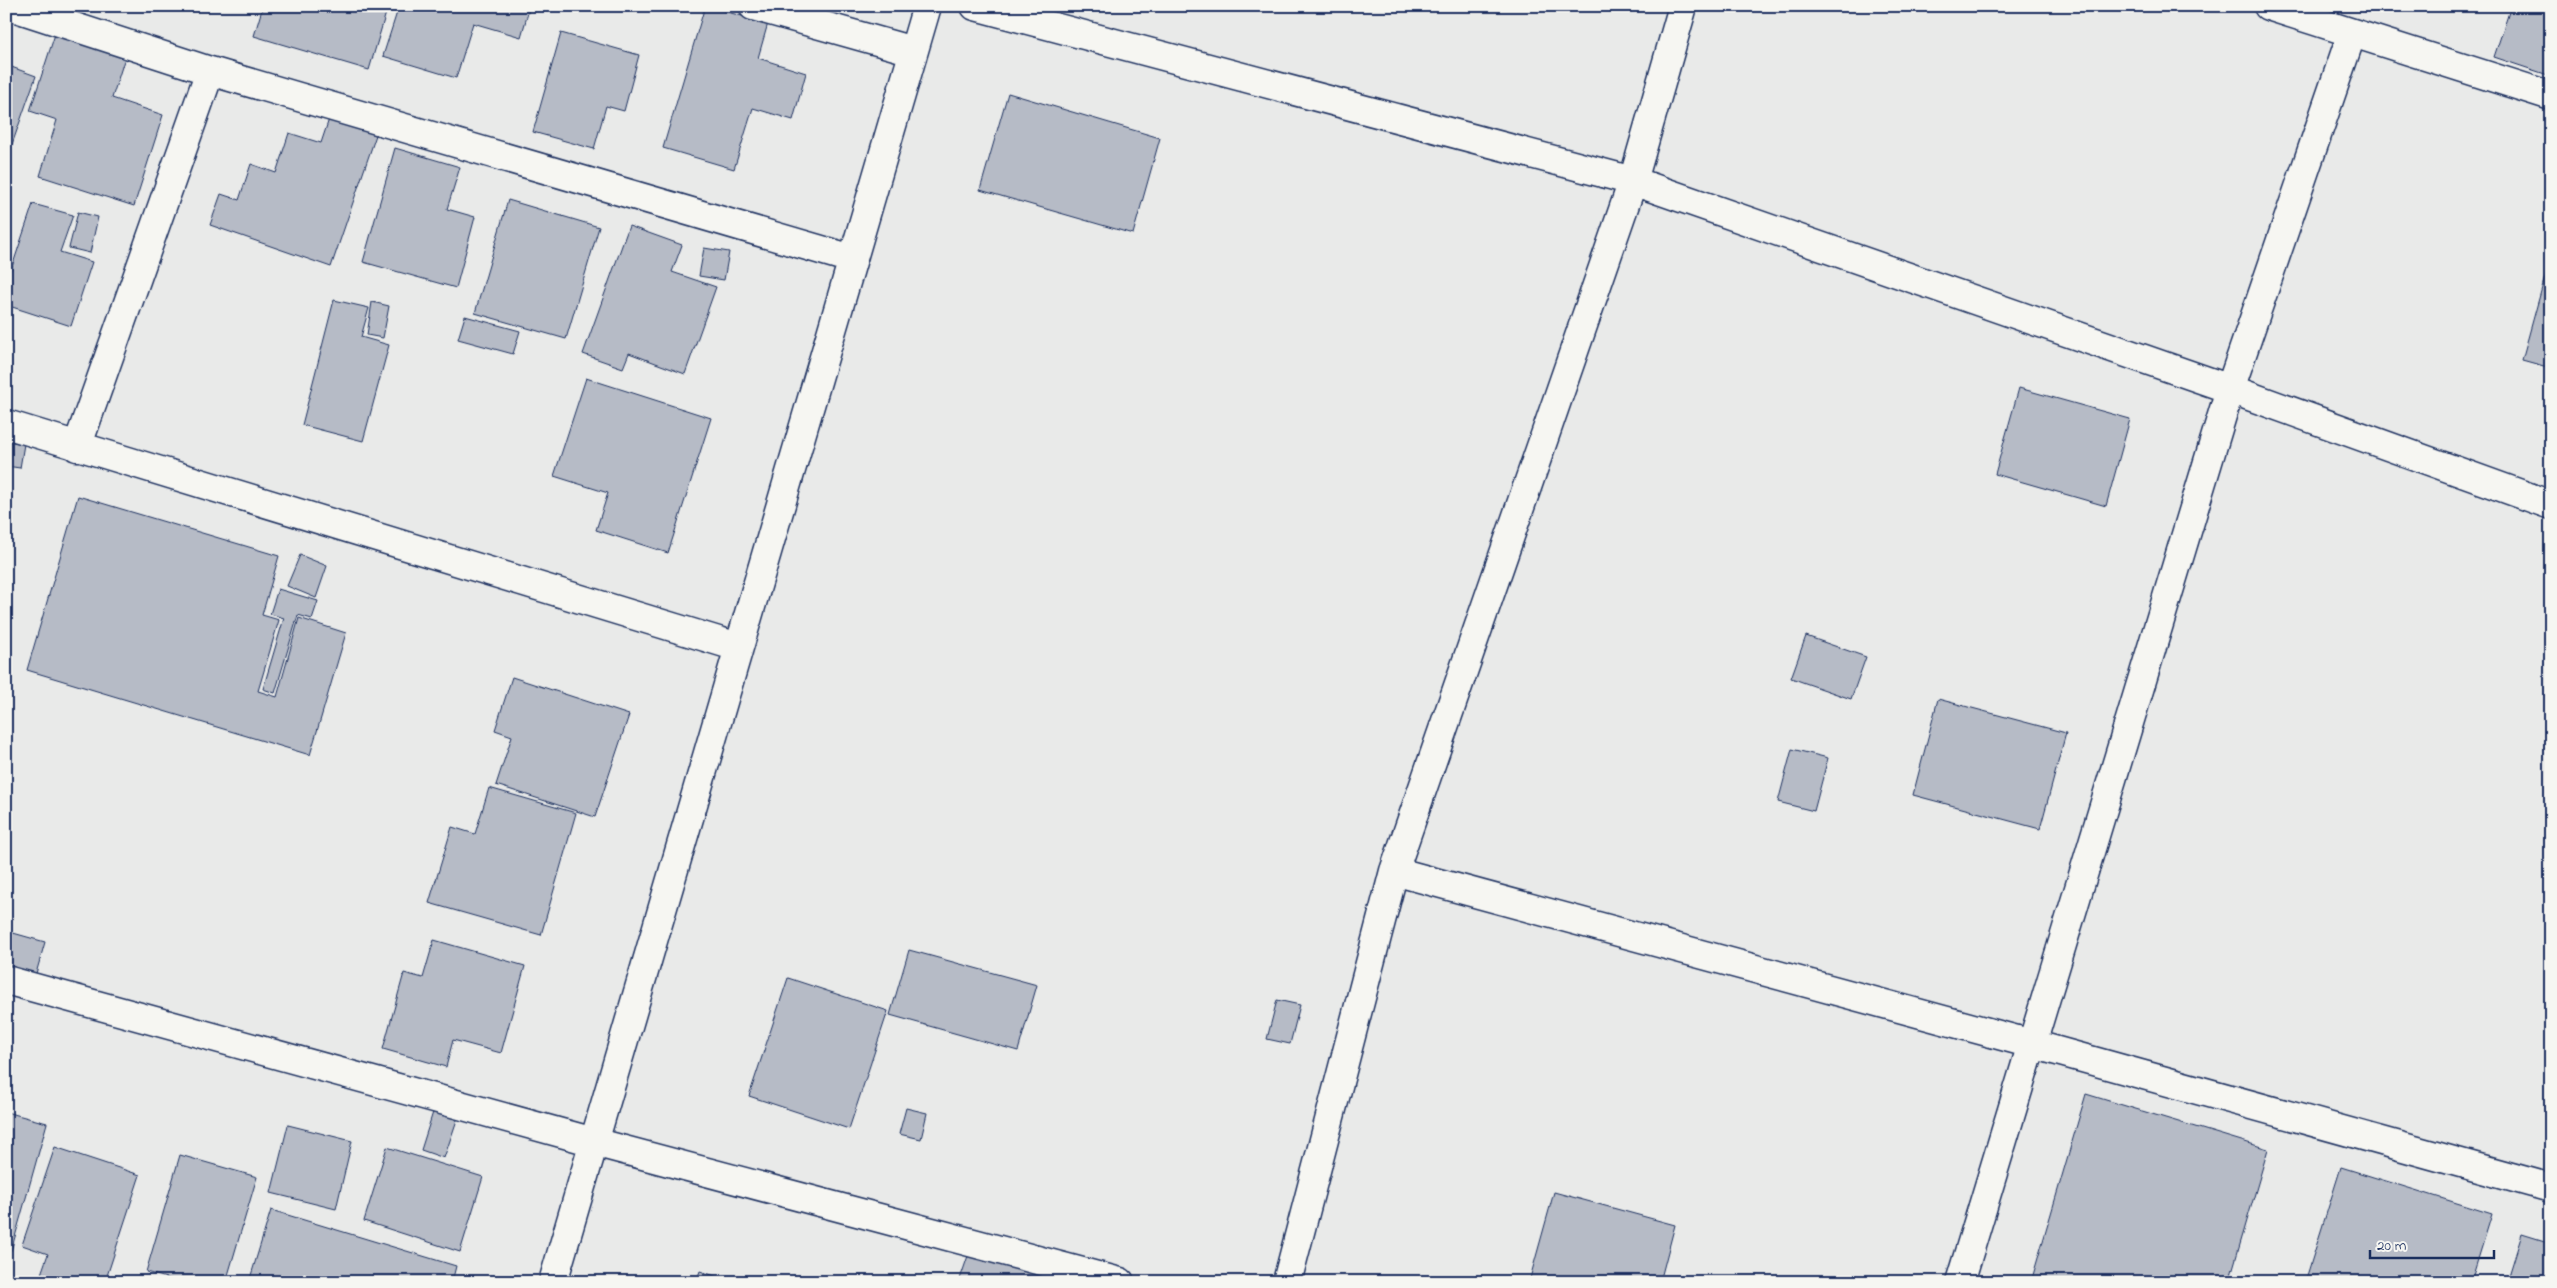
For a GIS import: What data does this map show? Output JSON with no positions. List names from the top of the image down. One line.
{"scale_bar":"20 m"}
